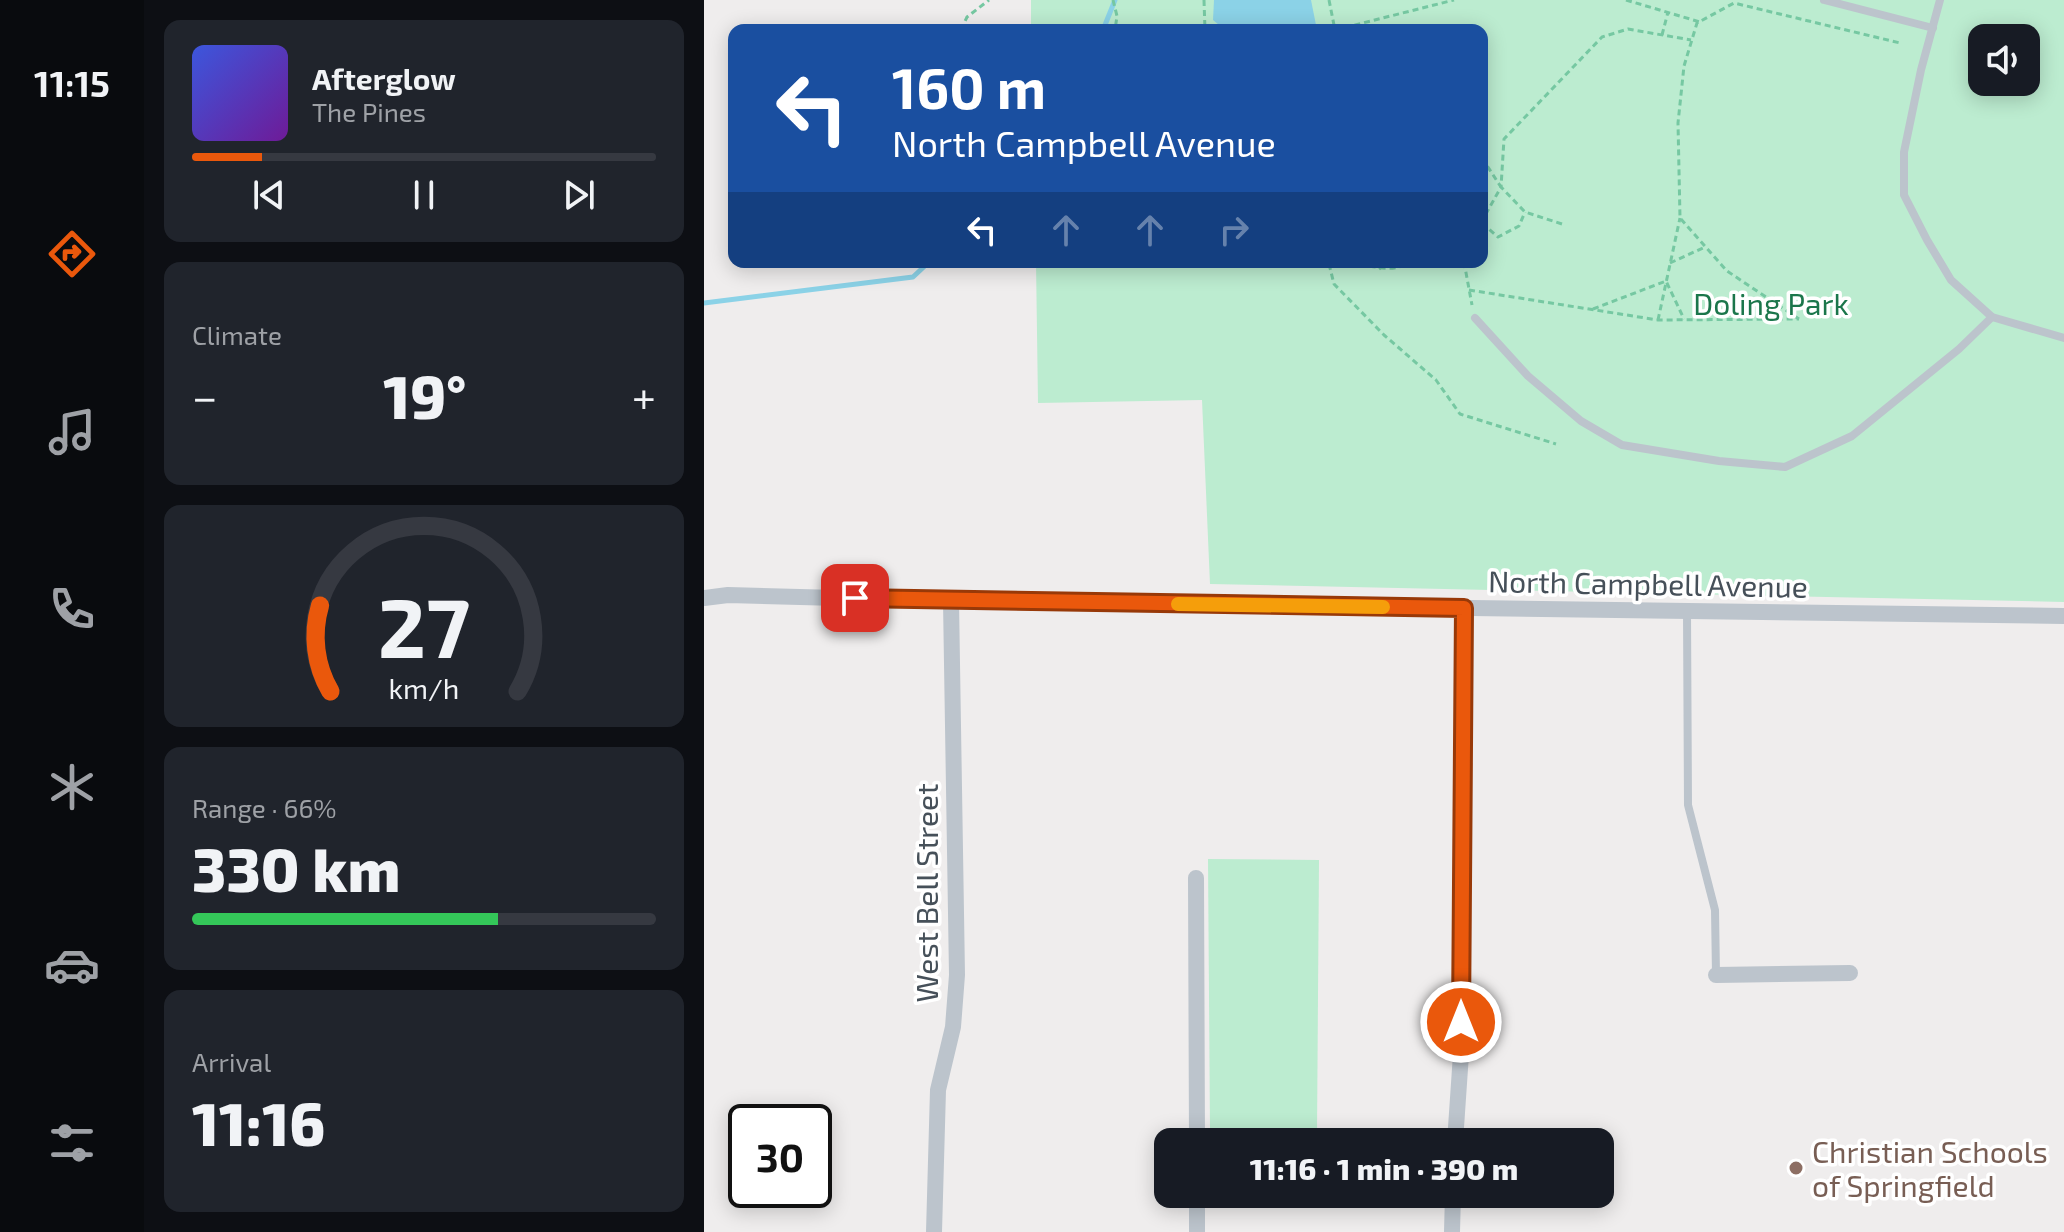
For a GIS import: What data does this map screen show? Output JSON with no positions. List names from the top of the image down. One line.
{"streets":{"street":["North Campbell Avenue","West Bell Street"]},"crossings":[["North Campbell Avenue","West Bell Street"]],"parks":["Doling Park"],"places":["Christian Schools of Springfield"],"page":{"tabs":"11:15","turn":["160 m","North Campbell Avenue"],"song":["Afterglow","The Pines"],"tile":["Climate",["Range · 66%","330 km"],["Arrival","11:16"]],"heat":["−","19°","+"],"limit":"30","trip":"11:16 · 1 min · 390 m","gauge":["27","km/h"]}}
